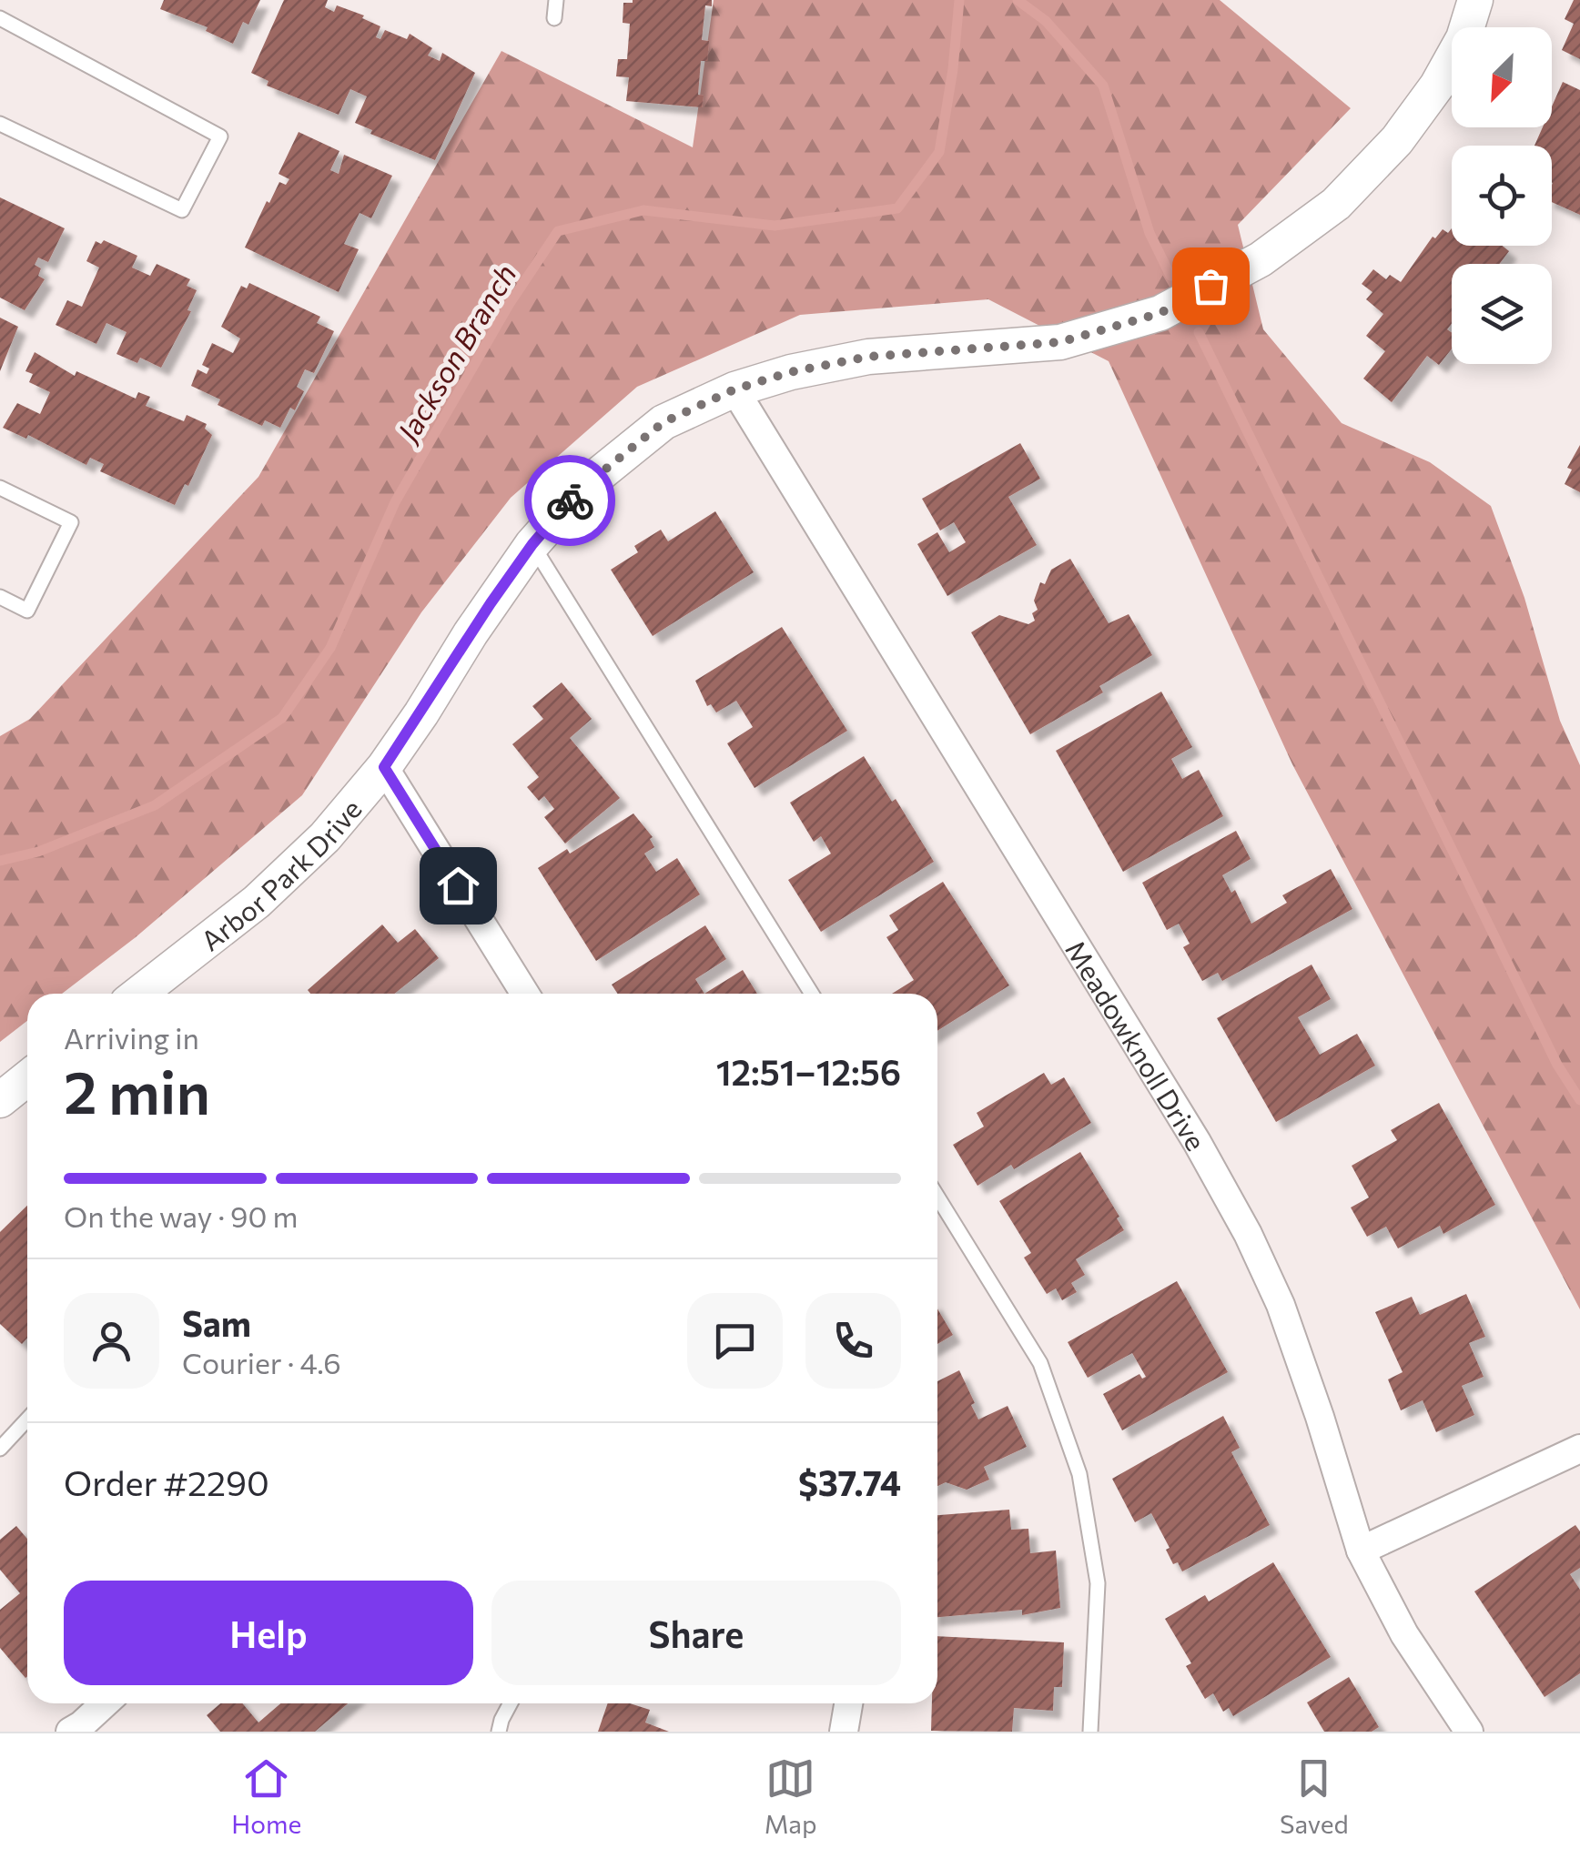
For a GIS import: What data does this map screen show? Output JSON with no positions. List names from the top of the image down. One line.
{"streets":{"street":["Arbor Park Drive","Meadowknoll Drive"]},"crossings":[["Arbor Park Drive","Meadowknoll Drive"]],"water":["Jackson Branch"],"north":"bottom left","page":{"heading":["2 min","Arriving in","12:51–12:56"],"panel":["Sam","Courier · 4.6","Order #2290","$37.74"],"bar":"On the way · 90 m","buttons":["Help","Share"],"tabs":["Home","Map","Saved"]}}
